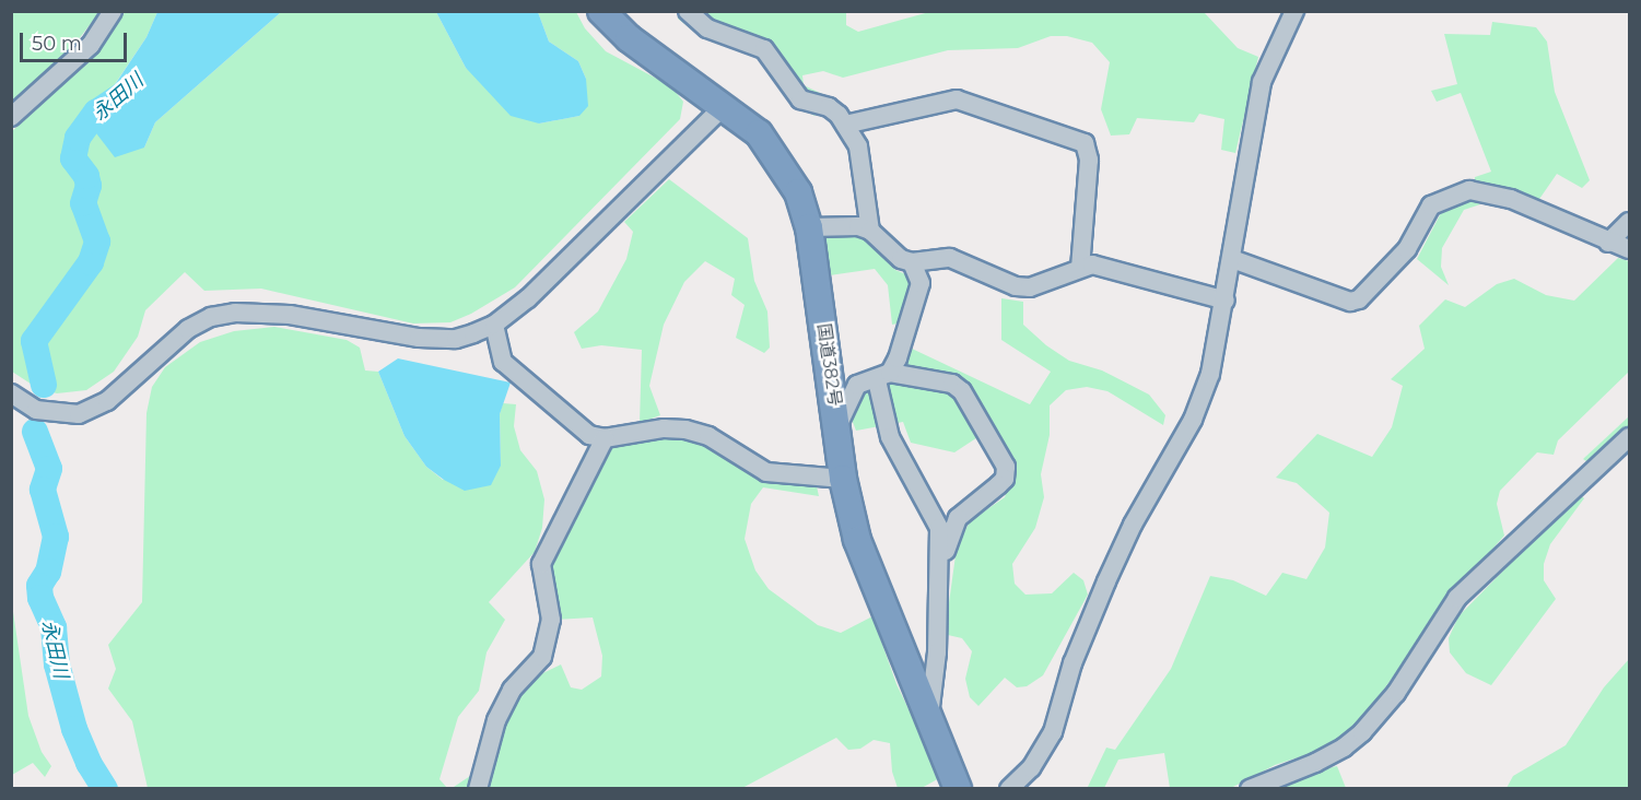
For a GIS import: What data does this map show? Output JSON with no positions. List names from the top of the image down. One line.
{"streets":{"highway":["国道382号"]},"water":["永田川"],"scale_bar":"50 m"}
